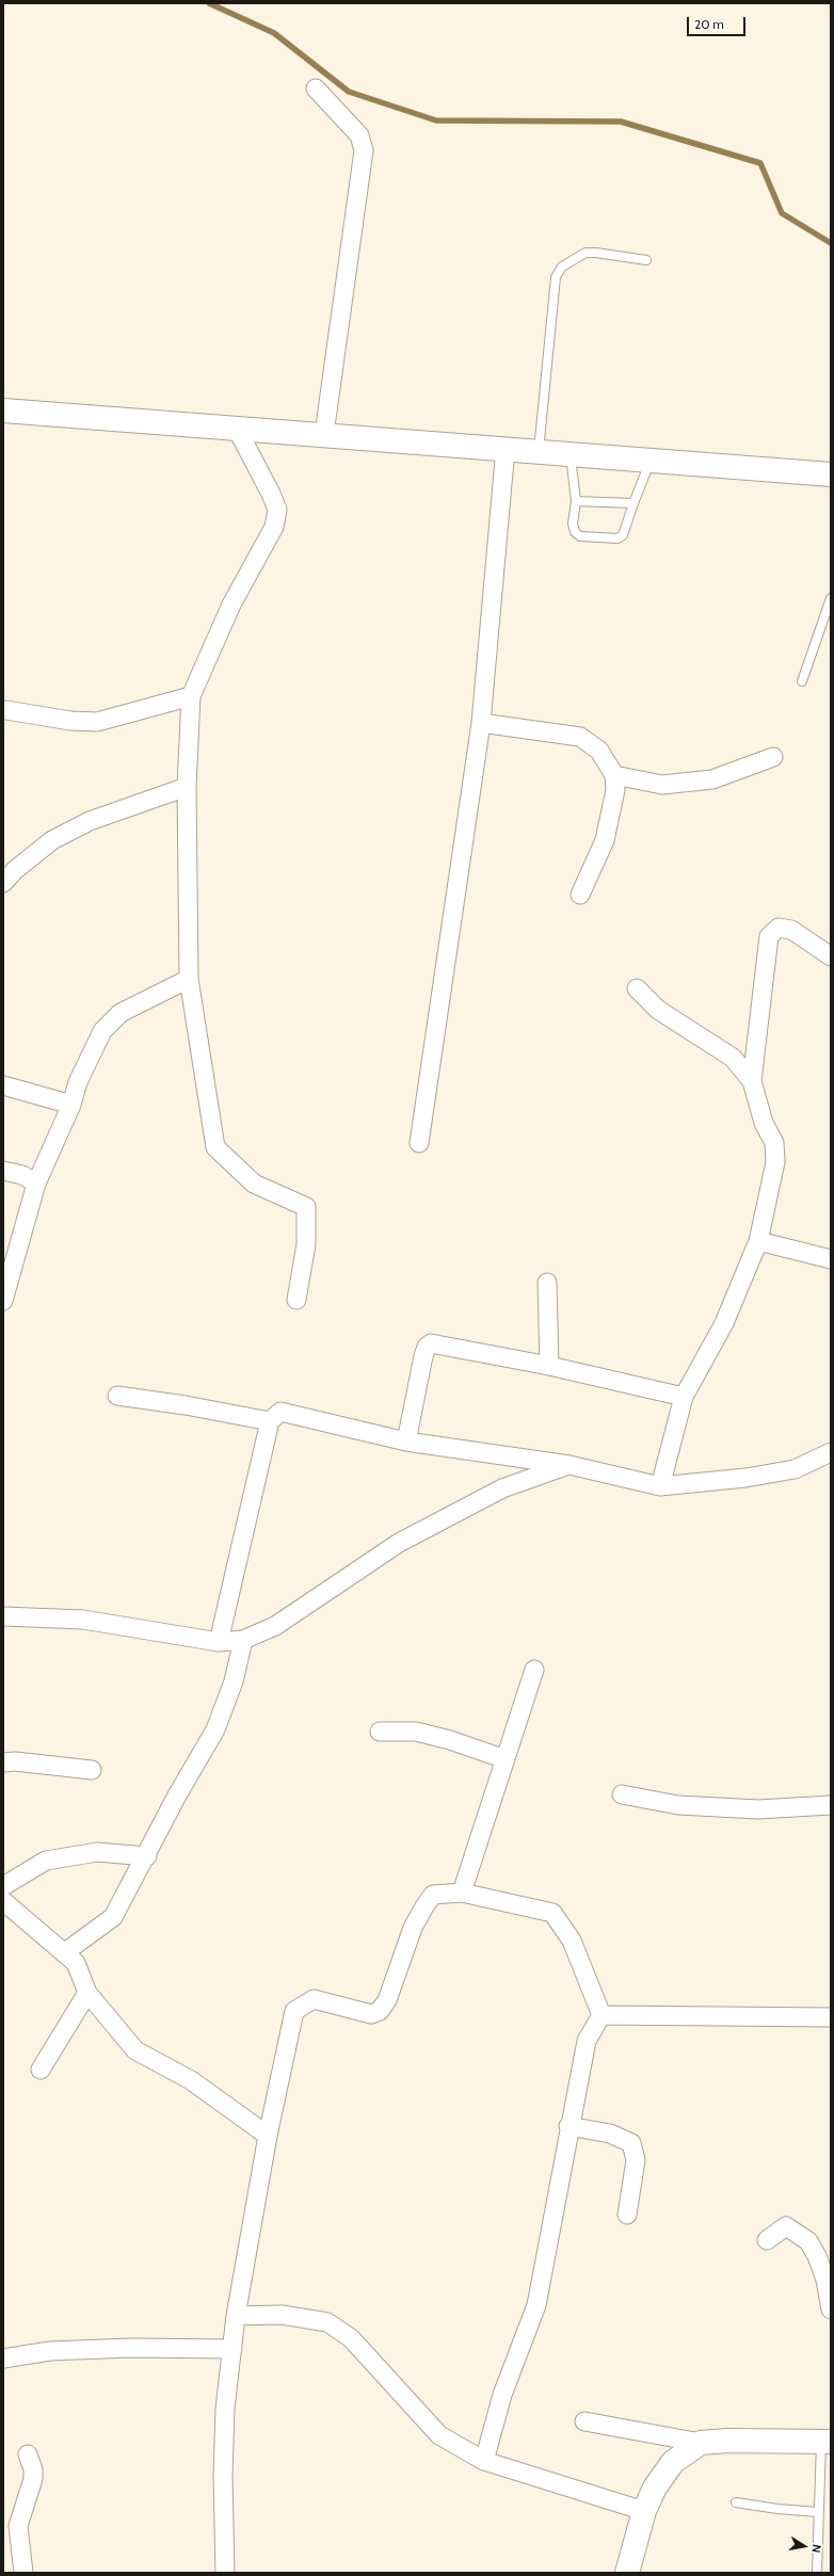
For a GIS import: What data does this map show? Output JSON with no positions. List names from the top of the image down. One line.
{"scale_bar":"20 m","north":"right"}
